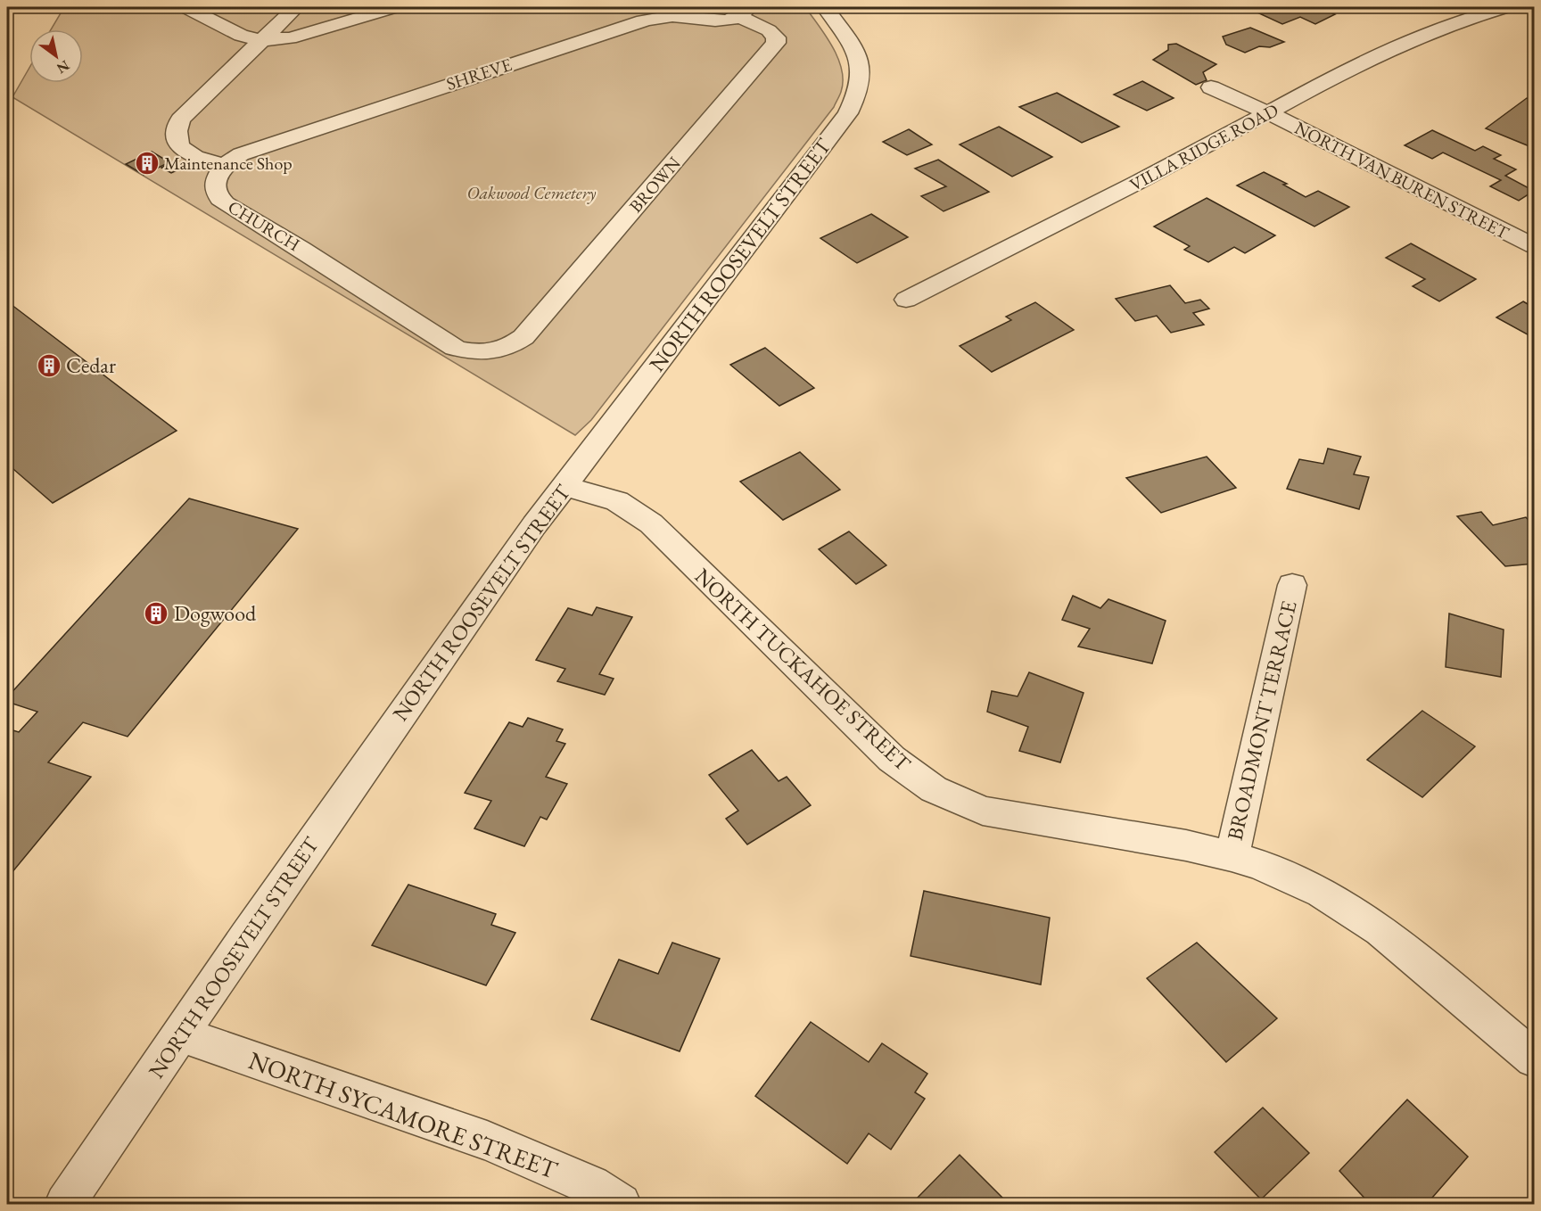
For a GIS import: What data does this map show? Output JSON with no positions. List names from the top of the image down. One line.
{"streets":{"street":["SHREVE","VILLA RIDGE ROAD","NORTH VAN BUREN STREET","BROWN","CHURCH","NORTH ROOSEVELT STREET","NORTH TUCKAHOE STREET","BROADMONT TERRACE","NORTH SYCAMORE STREET"]},"crossings":[["SHREVE","BROWN"],["SHREVE","CHURCH"],["VILLA RIDGE ROAD","NORTH VAN BUREN STREET"],["BROWN","CHURCH"],["NORTH ROOSEVELT STREET","NORTH TUCKAHOE STREET"],["NORTH ROOSEVELT STREET","NORTH SYCAMORE STREET"],["NORTH TUCKAHOE STREET","BROADMONT TERRACE"]],"parks":["Oakwood Cemetery"],"places":{"building":["Maintenance Shop","Cedar","Dogwood"]},"north":"bottom right"}
